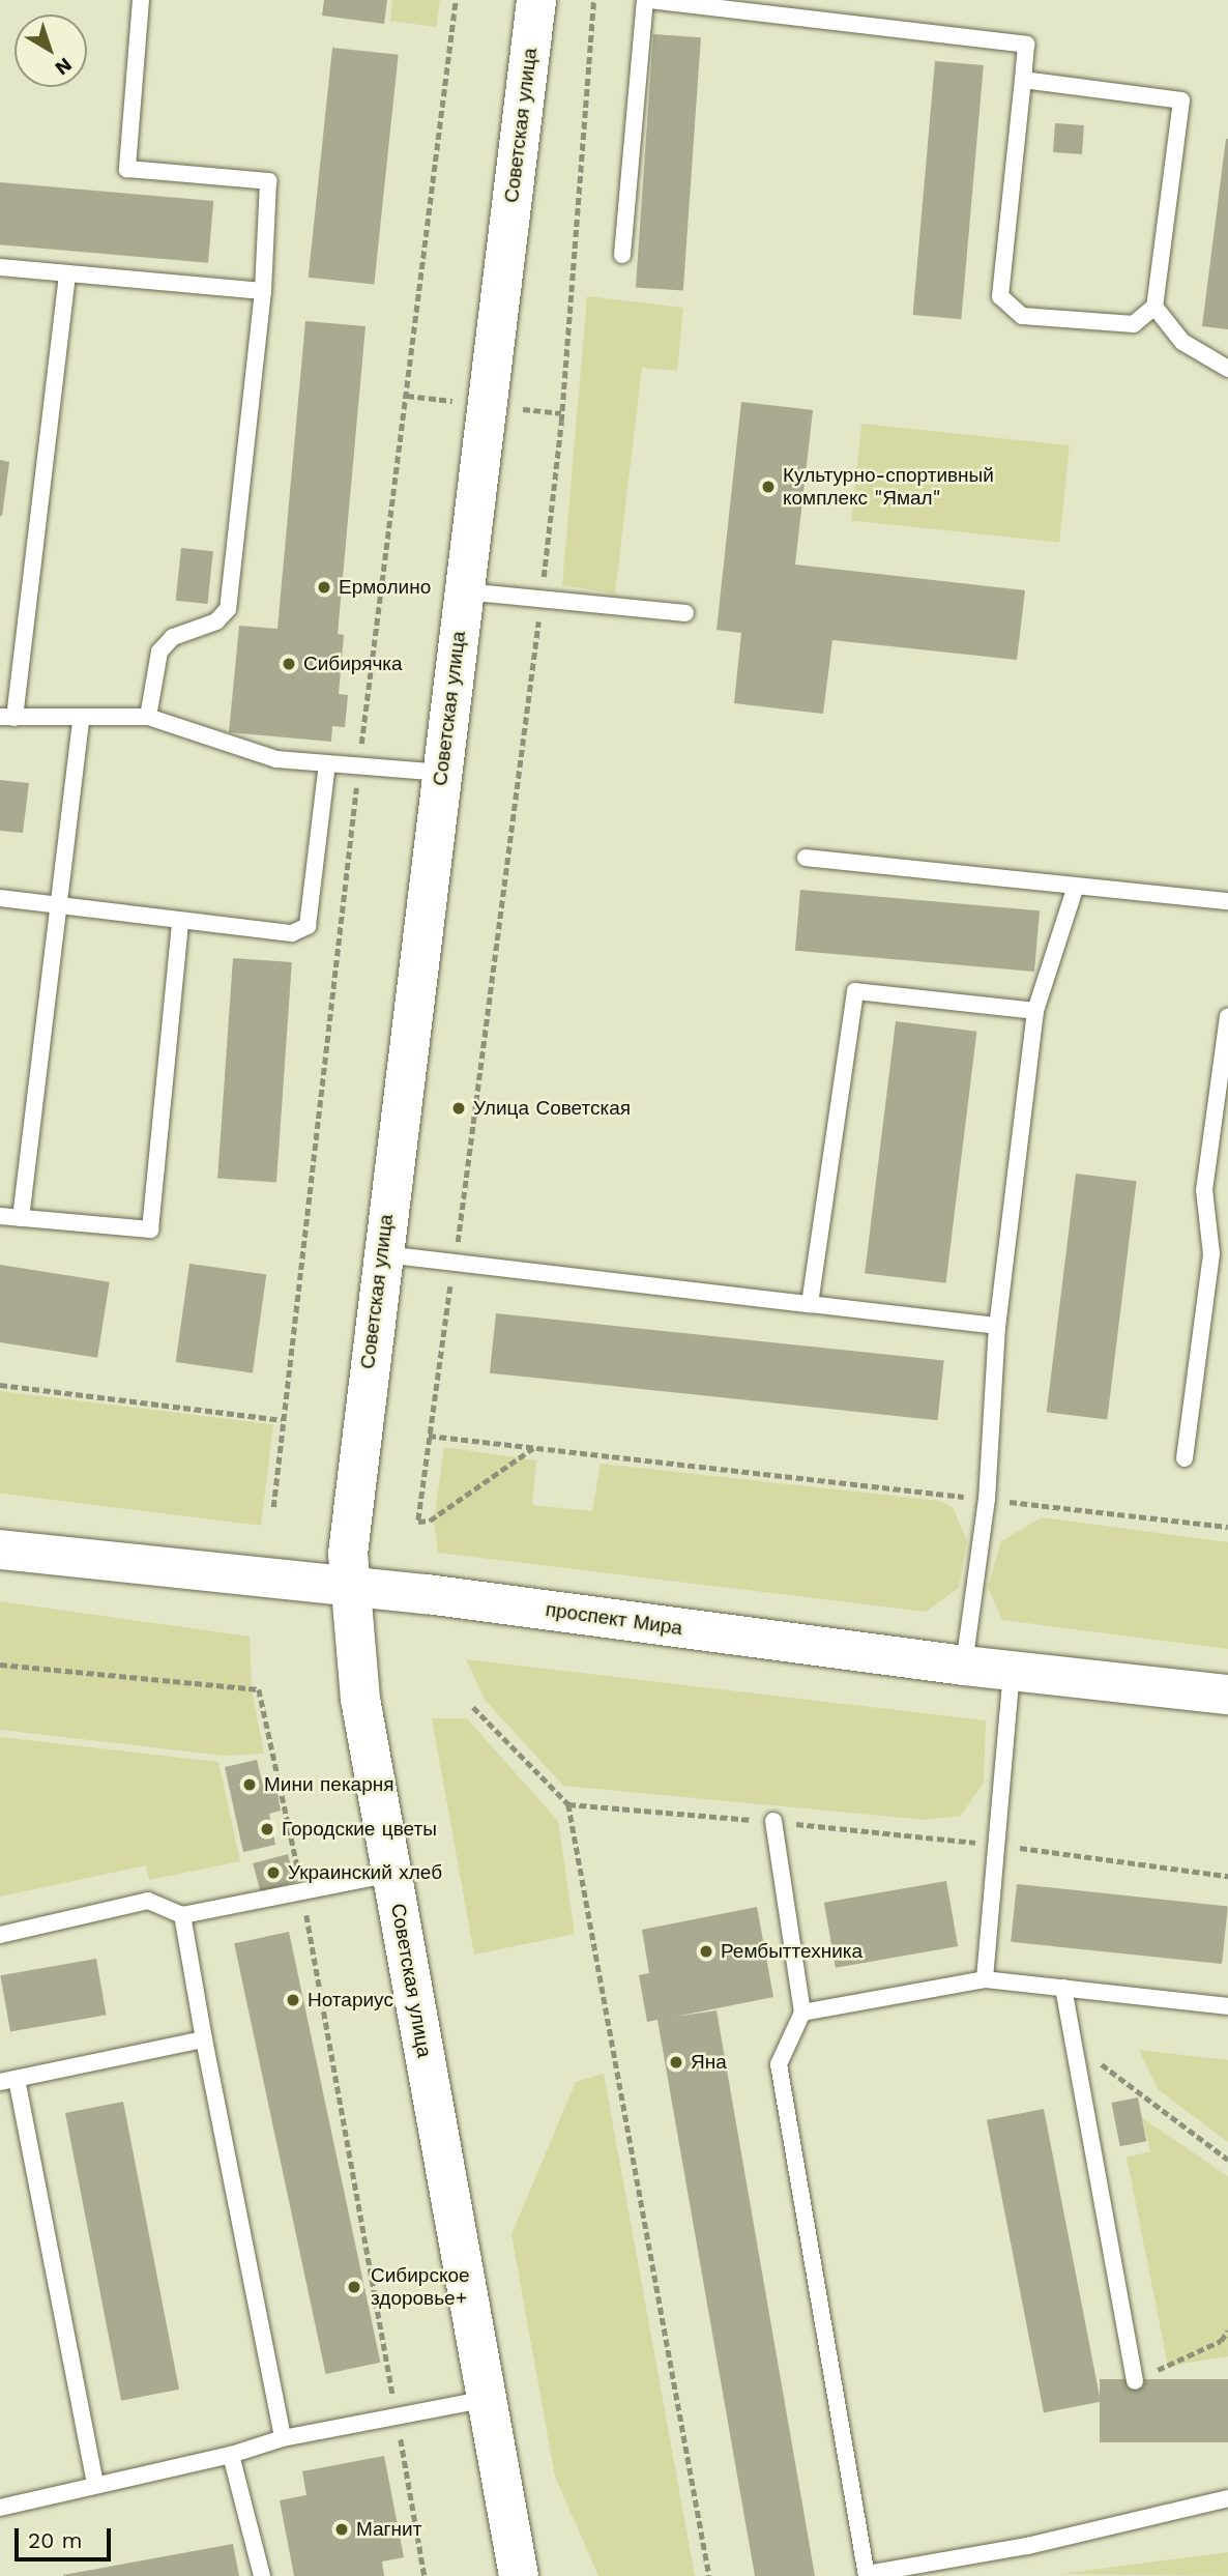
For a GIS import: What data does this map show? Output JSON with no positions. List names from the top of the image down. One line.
{"streets":{"main road":["Советская улица","проспект Мира"]},"crossings":[["Советская улица","проспект Мира"]],"places":["Культурно-спортивный комплекс \"Ямал\"","Ермолино","Сибирячка","Улица Советская","Мини пекарня","Городские цветы","Украинский хлеб","Рембыттехника","Нотариус","Яна","Сибирское здоровье+","Магнит"],"scale_bar":"20 m","north":"bottom right"}
